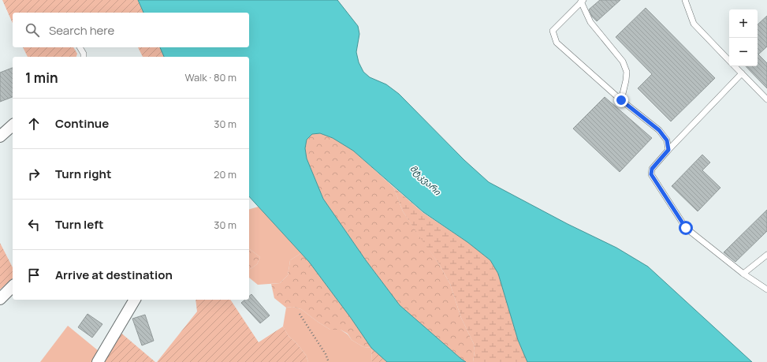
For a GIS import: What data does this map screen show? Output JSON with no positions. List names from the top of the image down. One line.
{"water":["მტკვარი"],"page":{"map_buttons":["+","−"],"search":"Search here","heading":["1 min","Walk · 80 m"],"list":[["Continue","30 m"],["Turn right","20 m"],["Turn left","30 m"],"Arrive at destination"]}}
